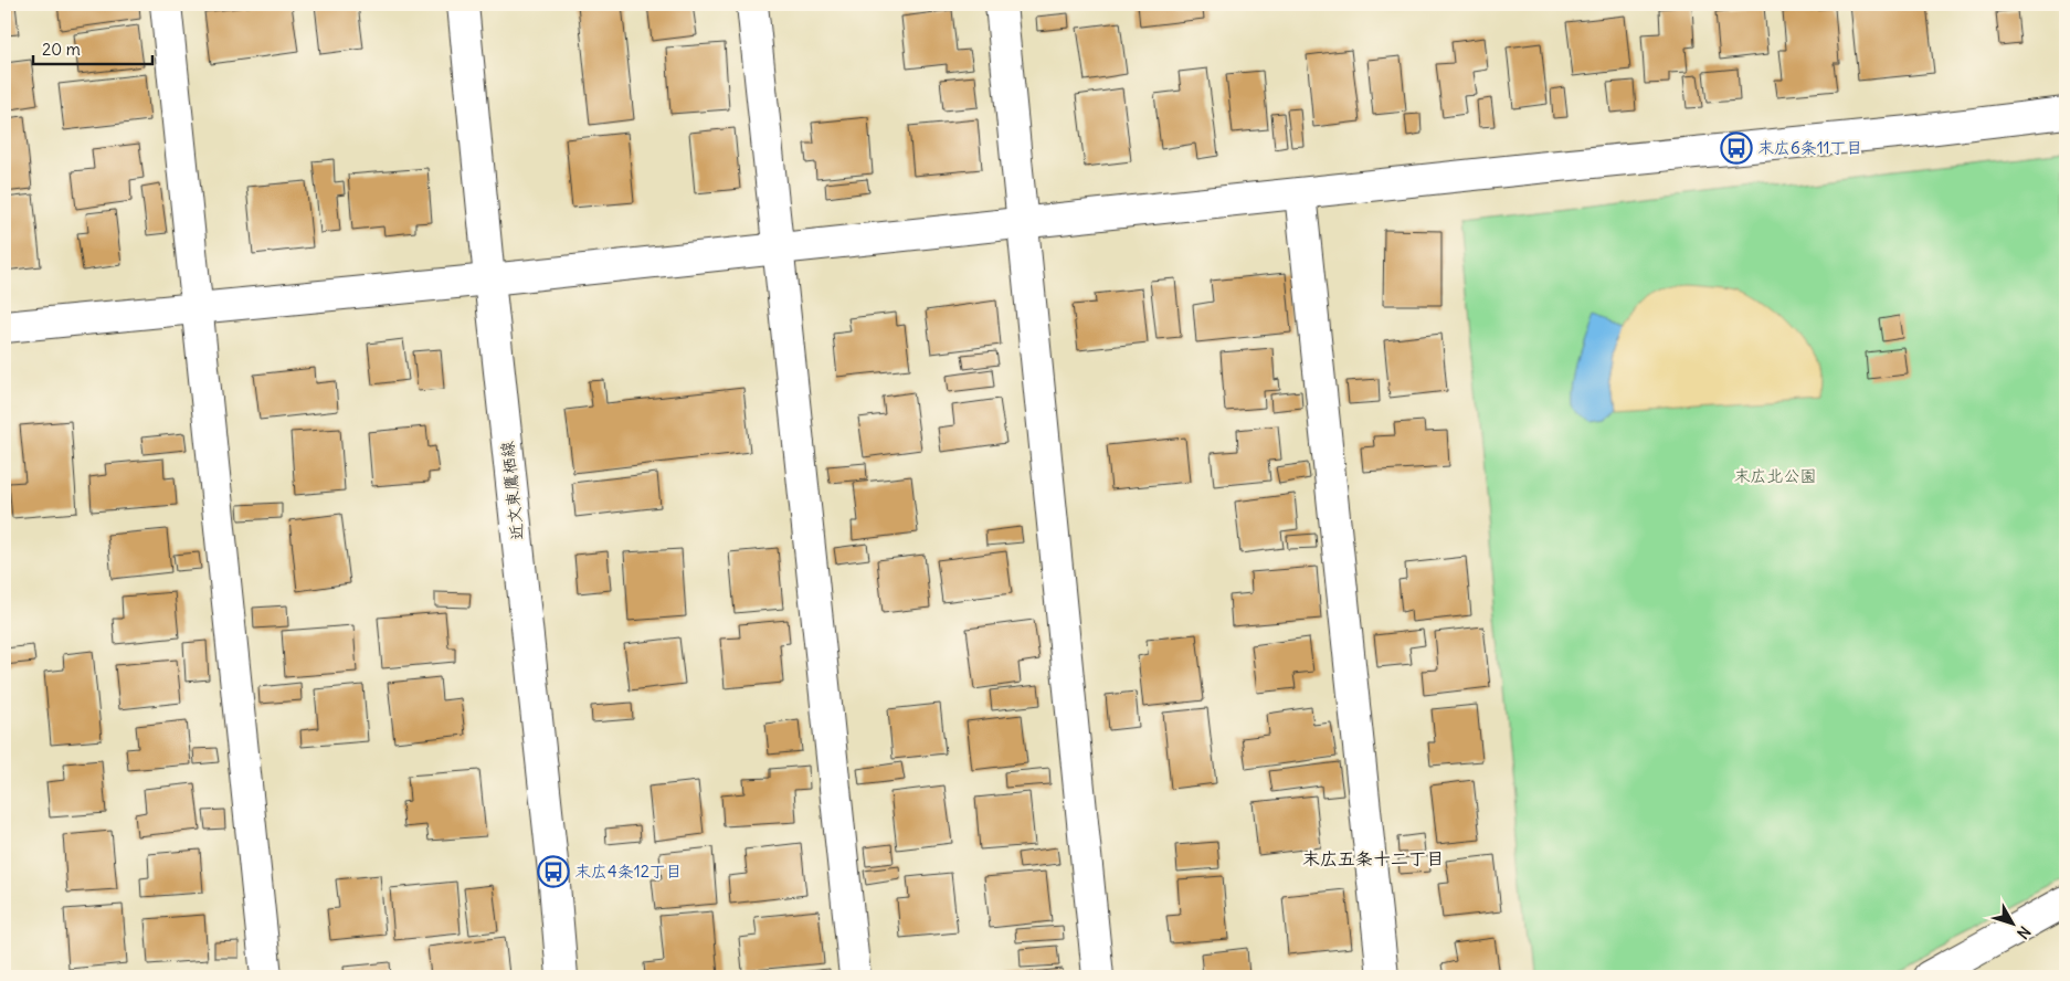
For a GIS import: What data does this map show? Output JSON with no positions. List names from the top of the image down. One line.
{"streets":{"street":["近文東鷹栖線"]},"districts":["末広五条十二丁目"],"parks":["末広北公園"],"places":{"bus stop":["末広6条11丁目","末広4条12丁目"]},"scale_bar":"20 m","north":"bottom right"}
